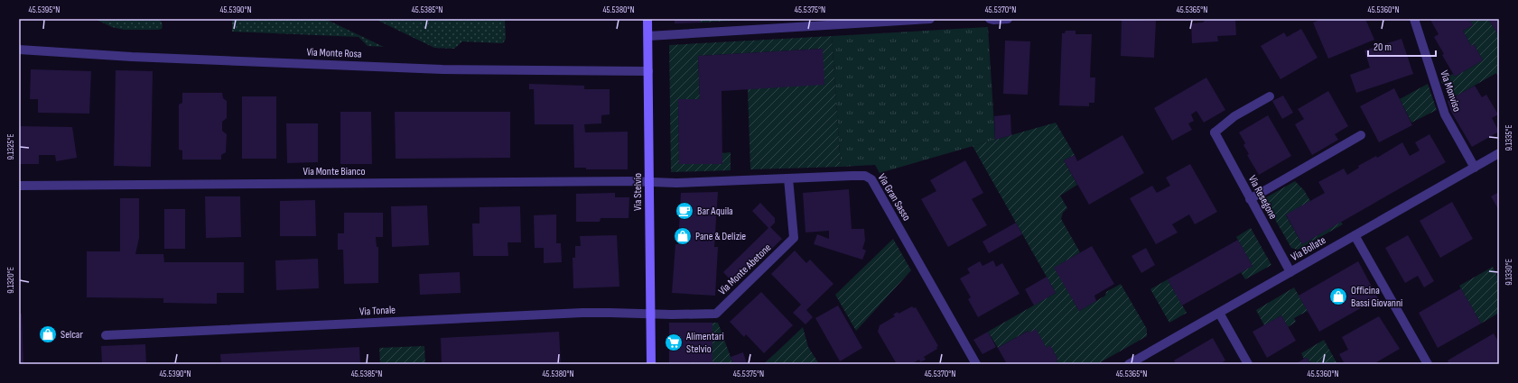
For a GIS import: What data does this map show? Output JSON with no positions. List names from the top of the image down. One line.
{"streets":{"street":["Via Monte Rosa","Via Monviso","Via Monte Bianco","Via Stelvio","Via Gran Sasso","Via Resegone","Via Bollate","Via Monte Abetone","Via Tonale"]},"crossings":[["Via Monte Rosa","Via Stelvio"],["Via Monviso","Via Bollate"],["Via Monte Bianco","Via Stelvio"],["Via Monte Bianco","Via Gran Sasso"],["Via Stelvio","Via Gran Sasso"],["Via Stelvio","Via Monte Abetone"],["Via Stelvio","Via Tonale"],["Via Gran Sasso","Via Monte Abetone"],["Via Resegone","Via Bollate"],["Via Monte Abetone","Via Tonale"]],"places":{"cafe":["Bar Aquila"],"shop":["Pane & Delizie","Officina Bassi Giovanni","Selcar"],"supermarket":["Alimentari Stelvio"]},"scale_bar":"20 m","coordinates":["45.5395°N","45.5390°N","45.5385°N","45.5380°N","45.5375°N","45.5370°N","45.5365°N","45.5360°N","9.1335°E","9.1325°E","9.1330°E","9.1320°E"]}
